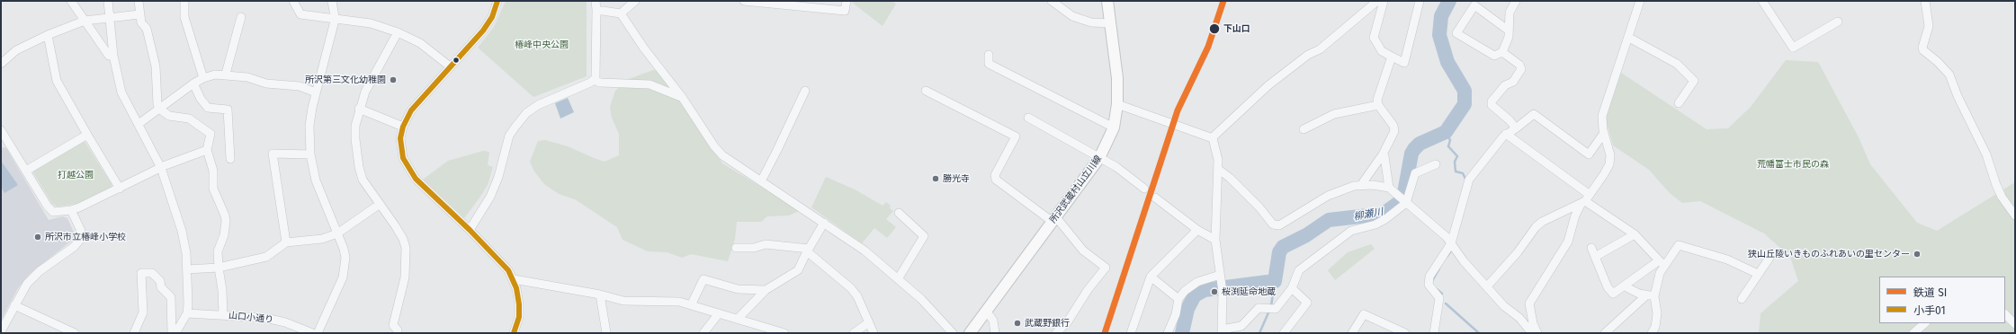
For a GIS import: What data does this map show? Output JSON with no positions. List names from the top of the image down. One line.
{"streets":{"main road":["所沢武蔵村山立川線"],"street":["山口小通り"]},"water":["柳瀬川"],"parks":["椿峰中央公園","荒幡富士市民の森","打越公園"],"places":["下山口","所沢第三文化幼稚園","勝光寺","所沢市立椿峰小学校","狭山丘陵いきものふれあいの里センター","桜渕延命地蔵","武蔵野銀行"],"lines":["rail line SI","transit line 小手01"],"legend":["鉄道 SI","小手01"]}
